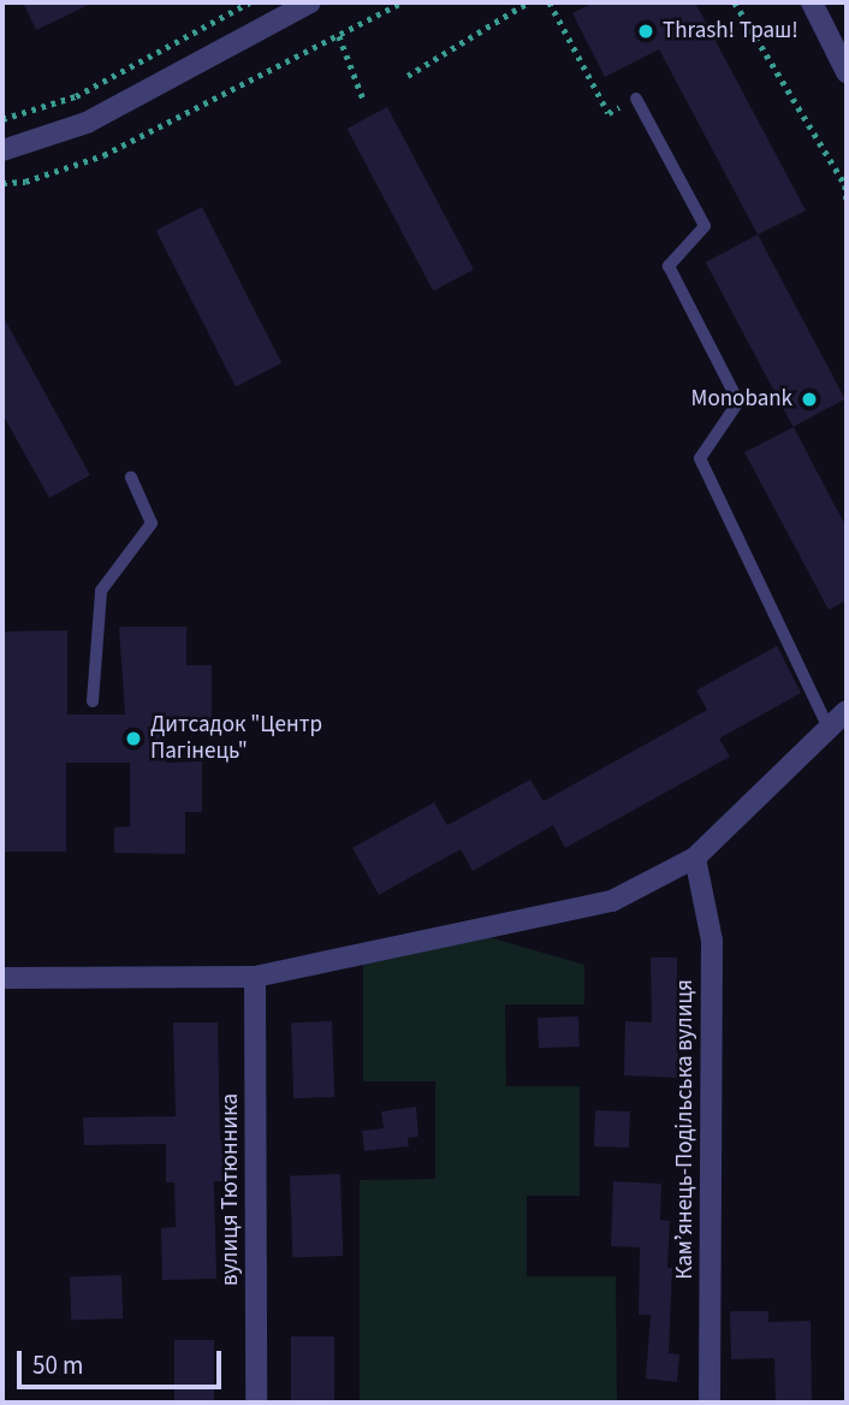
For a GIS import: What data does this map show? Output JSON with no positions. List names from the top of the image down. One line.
{"streets":{"street":["Камʼянець-Подільська вулиця","вулиця Тютюнника"]},"places":["Thrash! Траш!","Monobank","Дитсадок \"Центр Пагінець\""],"scale_bar":"50 m"}
